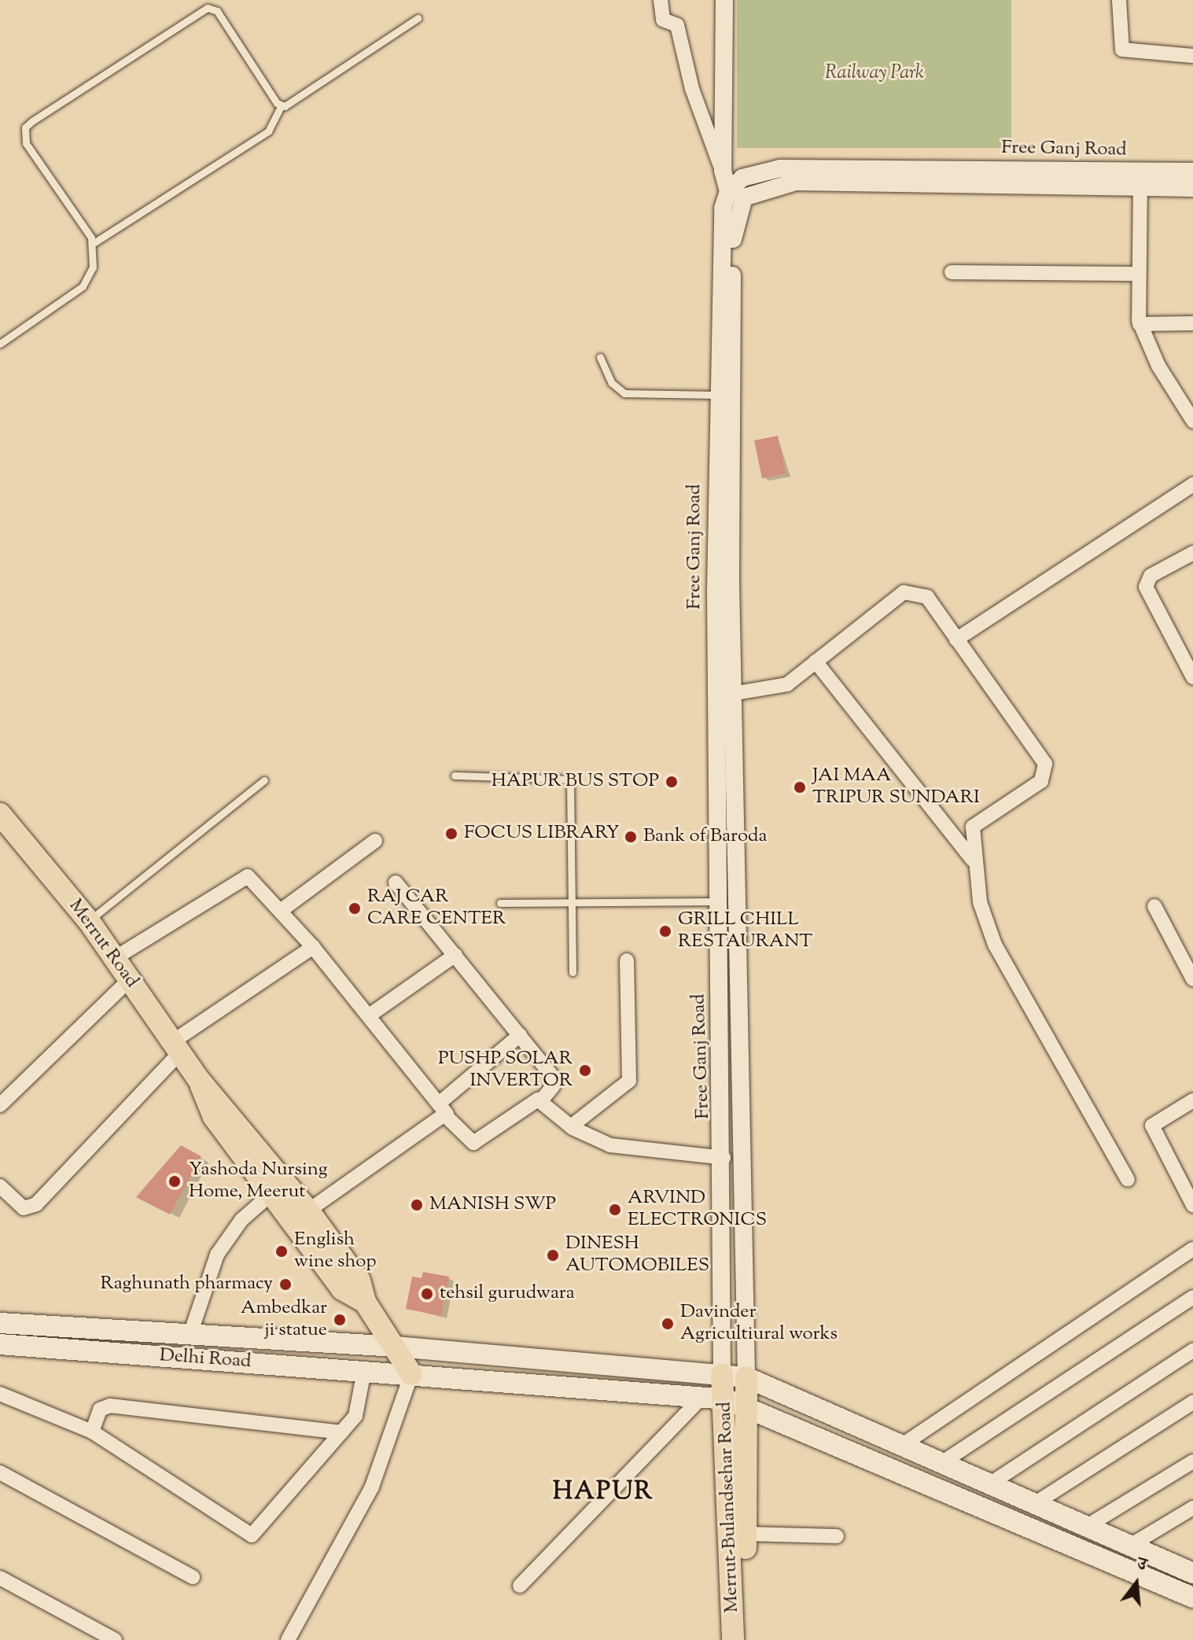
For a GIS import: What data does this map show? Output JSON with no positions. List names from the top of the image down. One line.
{"streets":{"main road":["Merrut Road","Delhi Road","Merrut-Bulandsehar Road"],"street":["Free Ganj Road"]},"crossings":[["Free Ganj Road","Delhi Road"],["Free Ganj Road","Merrut-Bulandsehar Road"],["Merrut Road","Delhi Road"],["Delhi Road","Merrut-Bulandsehar Road"]],"districts":["HAPUR"],"parks":["Railway Park"],"places":["HAPUR BUS STOP","JAI MAA TRIPUR SUNDARI","FOCUS LIBRARY","Bank of Baroda","RAJ CAR CARE CENTER","GRILL CHILL RESTAURANT","PUSHP SOLAR INVERTOR","Yashoda Nursing Home, Meerut","MANISH SWP","ARVIND ELECTRONICS","English wine shop","DINESH AUTOMOBILES","Raghunath pharmacy","tehsil gurudwara","Ambedkar ji statue","Davinder Agricultiural works"],"north":"top"}
